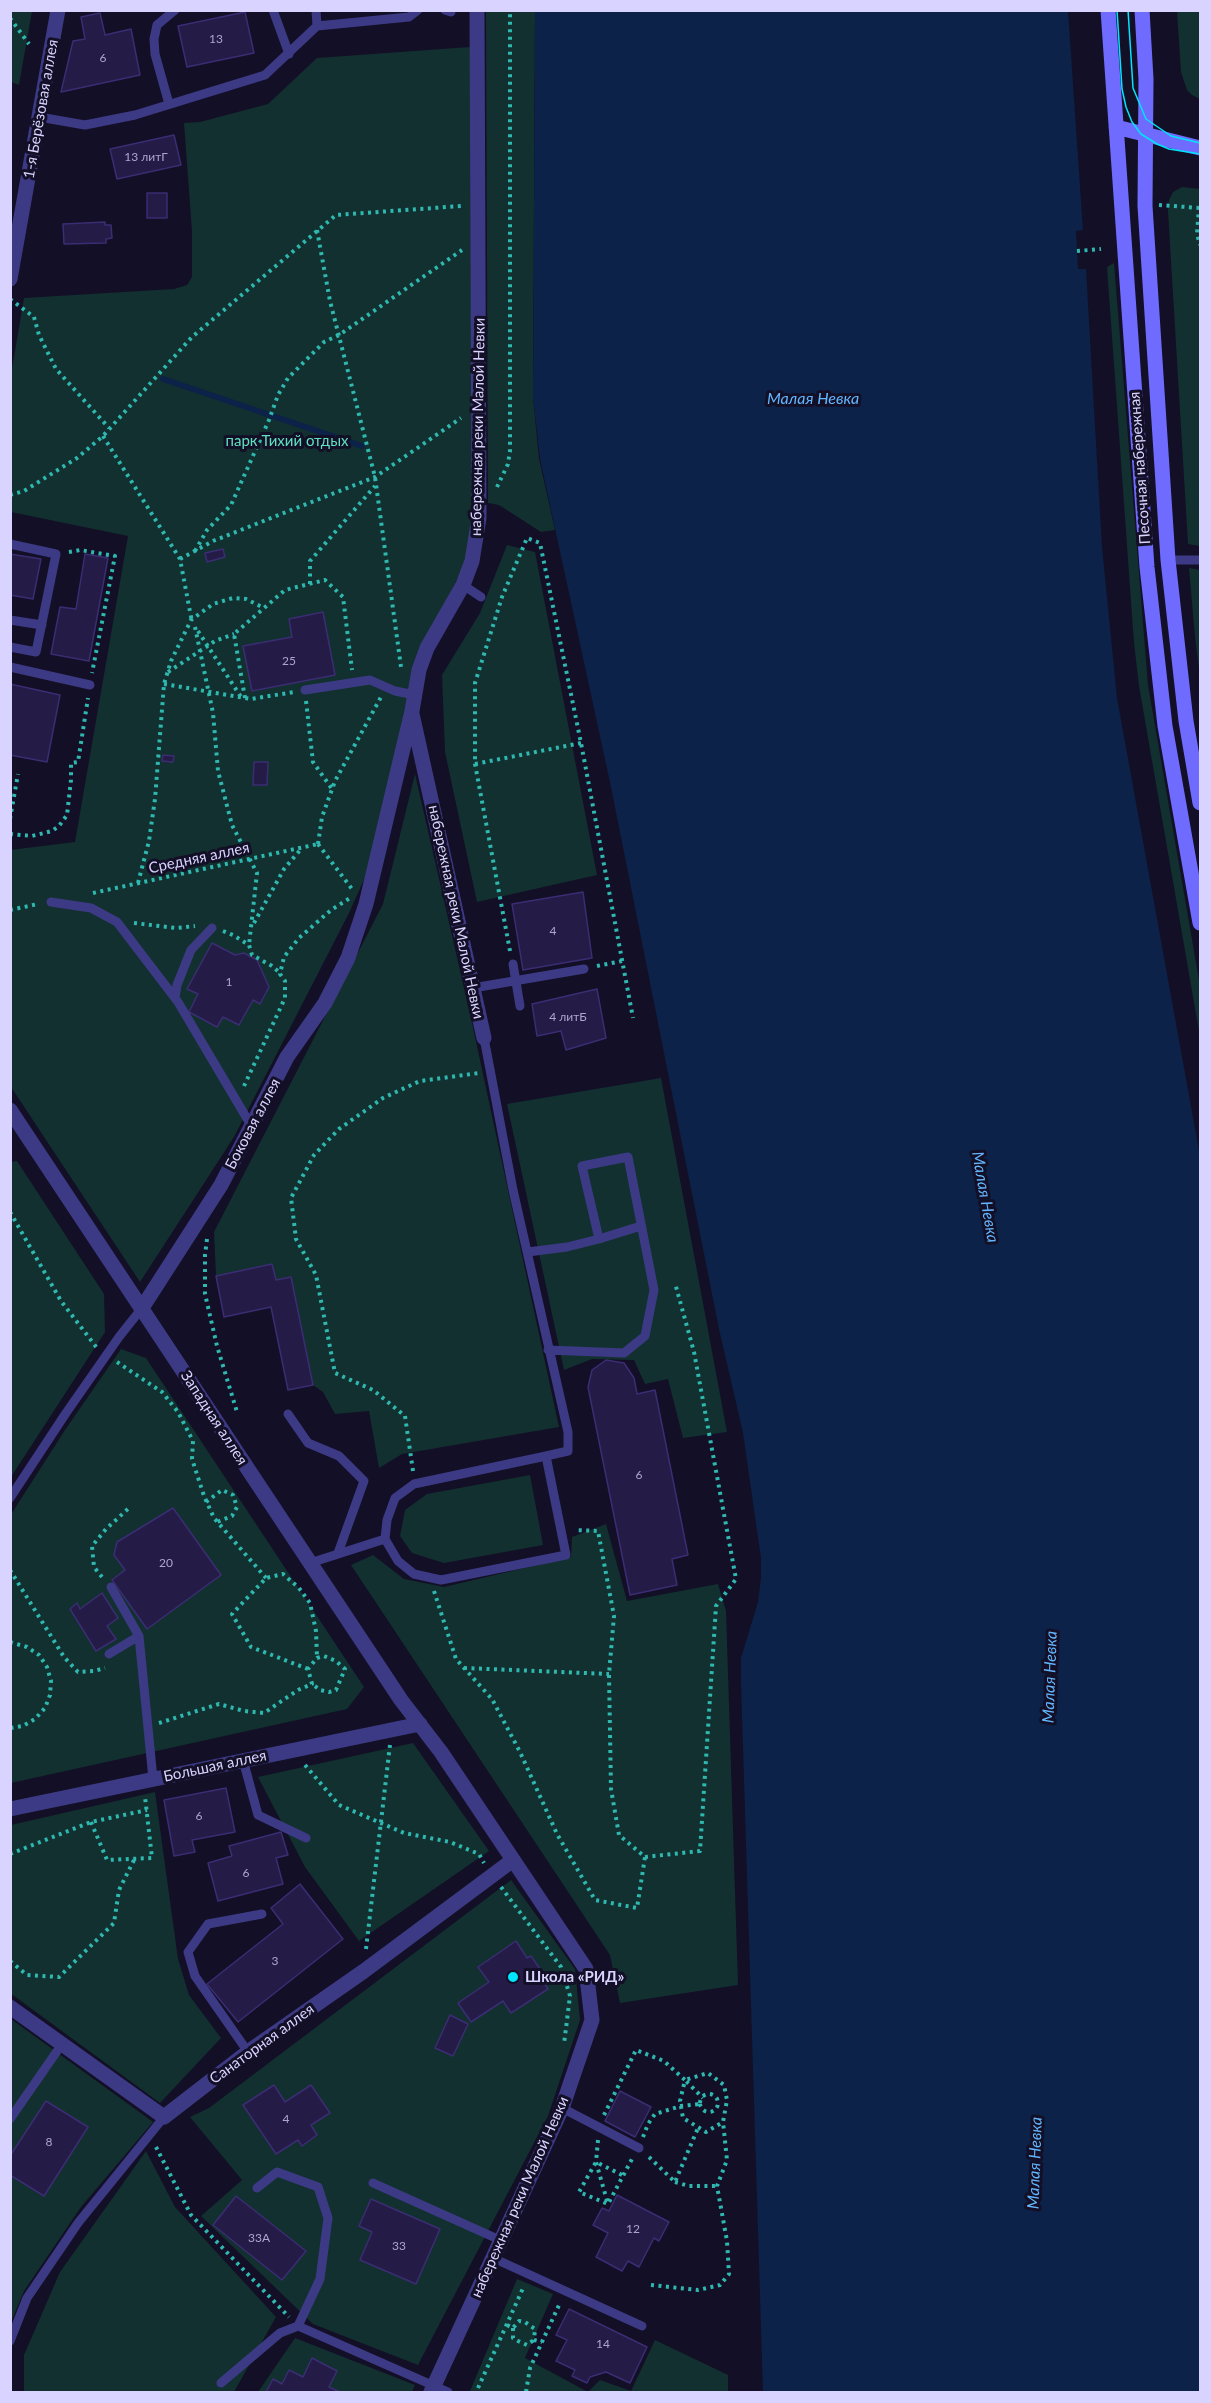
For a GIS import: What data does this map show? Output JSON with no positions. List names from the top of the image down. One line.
{"streets":{"main road":["Песочная набережная"],"street":["1-я Берёзовая аллея","набережная реки Малой Невки","Боковая аллея","Западная аллея","Большая аллея","Санаторная аллея"],"path":["Средняя аллея"]},"crossings":[["набережная реки Малой Невки","Боковая аллея"],["набережная реки Малой Невки","Западная аллея"],["набережная реки Малой Невки","Большая аллея"],["набережная реки Малой Невки","Санаторная аллея"],["Боковая аллея","Западная аллея"],["Западная аллея","Большая аллея"]],"water":["Малая Невка"],"parks":["парк Тихий отдых"],"places":["Школа «РИД»"],"house_numbers":["13","6","13 литГ","25","4","1","4 литБ","6","20","6","6","3","4","8","12","33А","33","14"]}
